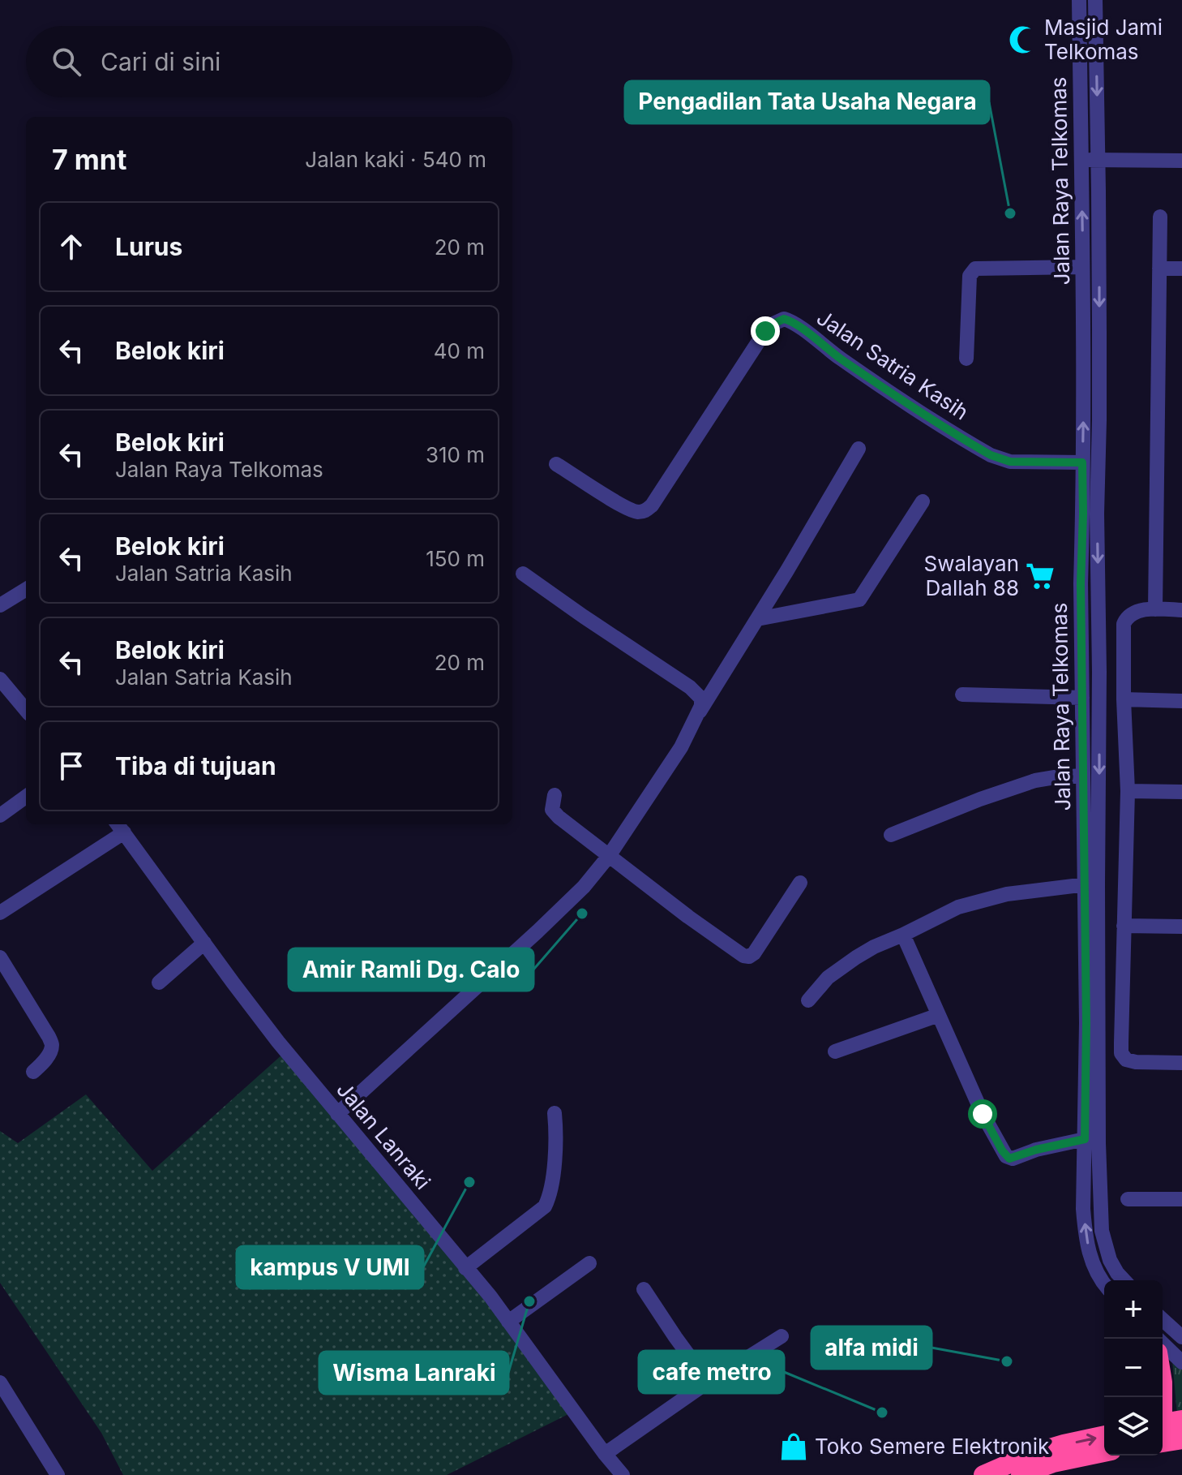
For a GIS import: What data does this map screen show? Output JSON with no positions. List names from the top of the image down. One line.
{"streets":{"street":["Jalan Raya Telkomas","Jalan Satria Kasih","Jalan Lanraki"]},"crossings":[["Jalan Raya Telkomas","Jalan Satria Kasih"]],"places":{"mosque":["Masjid Jami Telkomas"],"other":["Pengadilan Tata Usaha Negara","Amir Ramli Dg. Calo","kampus V UMI","Wisma Lanraki","alfa midi","cafe metro"],"supermarket":["Swalayan Dallah 88"],"shop":["Toko Semere Elektronik"]},"page":{"search":"Cari di sini","heading":["7 mnt","Jalan kaki · 540 m"],"list":[["Lurus","20 m"],["Belok kiri","40 m"],["Belok kiri","Jalan Raya Telkomas","310 m"],["Belok kiri","Jalan Satria Kasih","150 m"],["Belok kiri","Jalan Satria Kasih","20 m"],"Tiba di tujuan"],"map_buttons":["+","−"]}}
